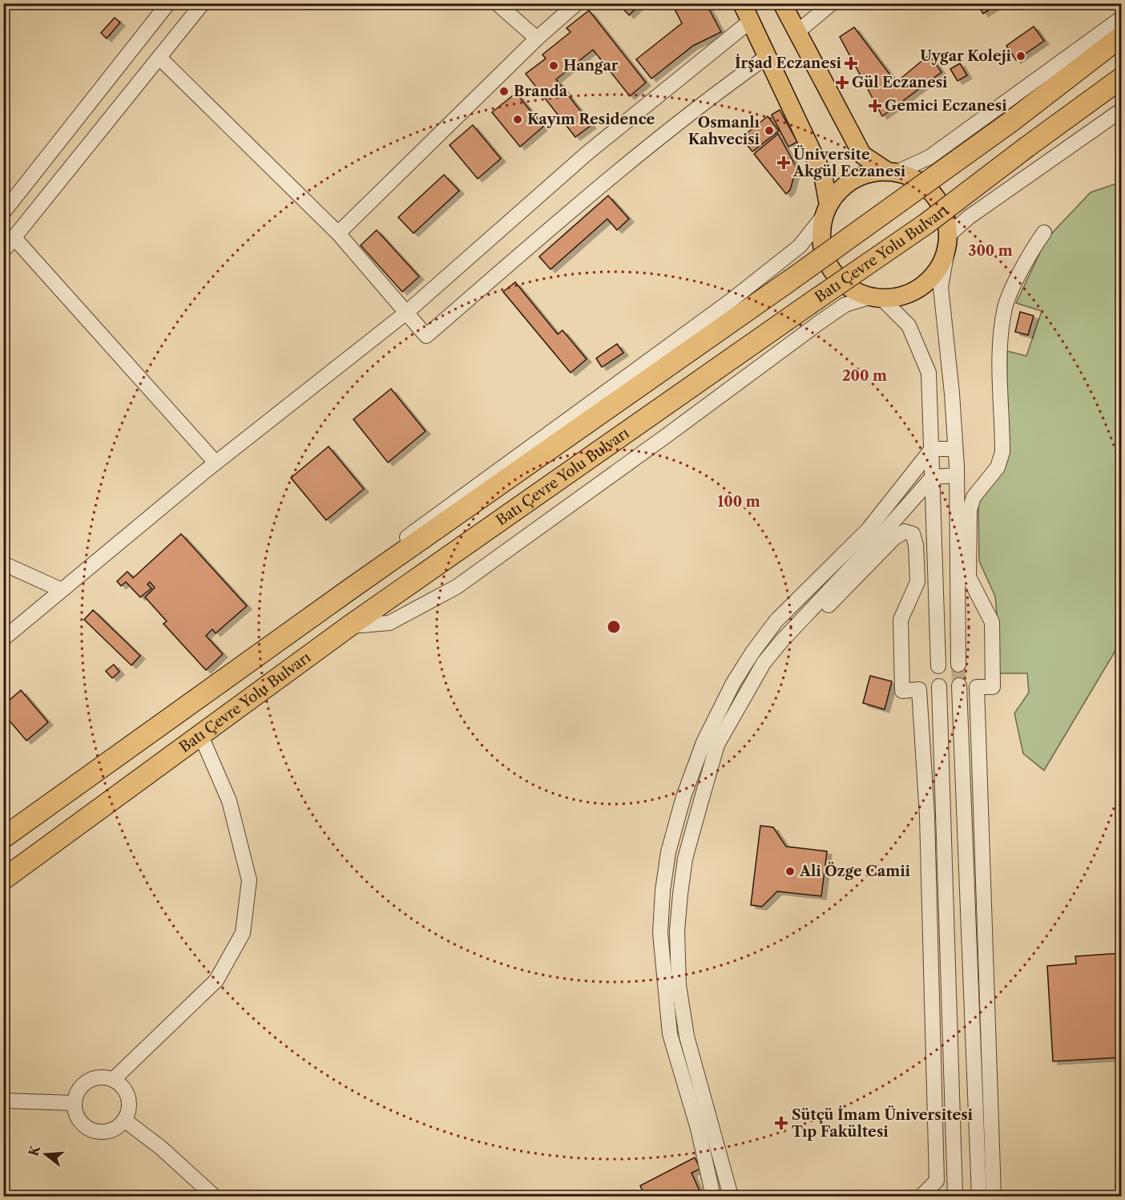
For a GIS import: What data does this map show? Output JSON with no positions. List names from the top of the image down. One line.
{"streets":{"highway":["Batı Çevre Yolu Bulvarı"]},"places":{"other":["Uygar Koleji","Hangar","Branda","Kayım Residence","Osmanlı Kahvecisi","Ali Özge Camii"],"health":["İrşad Eczanesi","Gül Eczanesi","Gemici Eczanesi","Üniversite Akgül Eczanesi","Sütçü İmam Üniversitesi Tıp Fakültesi"]},"north":"left","rings":["300 m","200 m","100 m"]}
